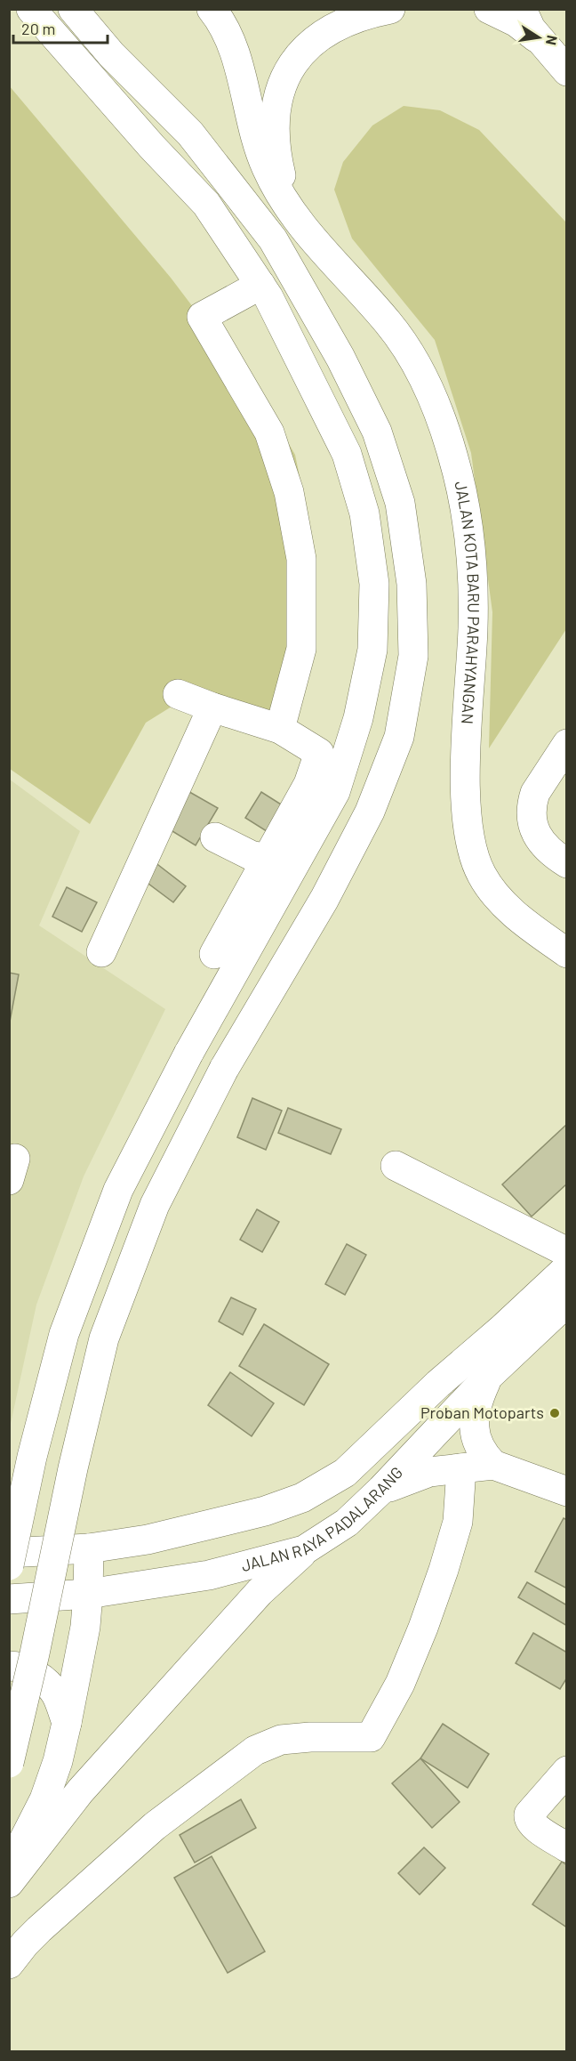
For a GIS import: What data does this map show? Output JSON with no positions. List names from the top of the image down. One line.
{"streets":{"main road":["JALAN KOTA BARU PARAHYANGAN","JALAN RAYA PADALARANG"]},"places":["Proban Motoparts"],"scale_bar":"20 m","north":"right"}
